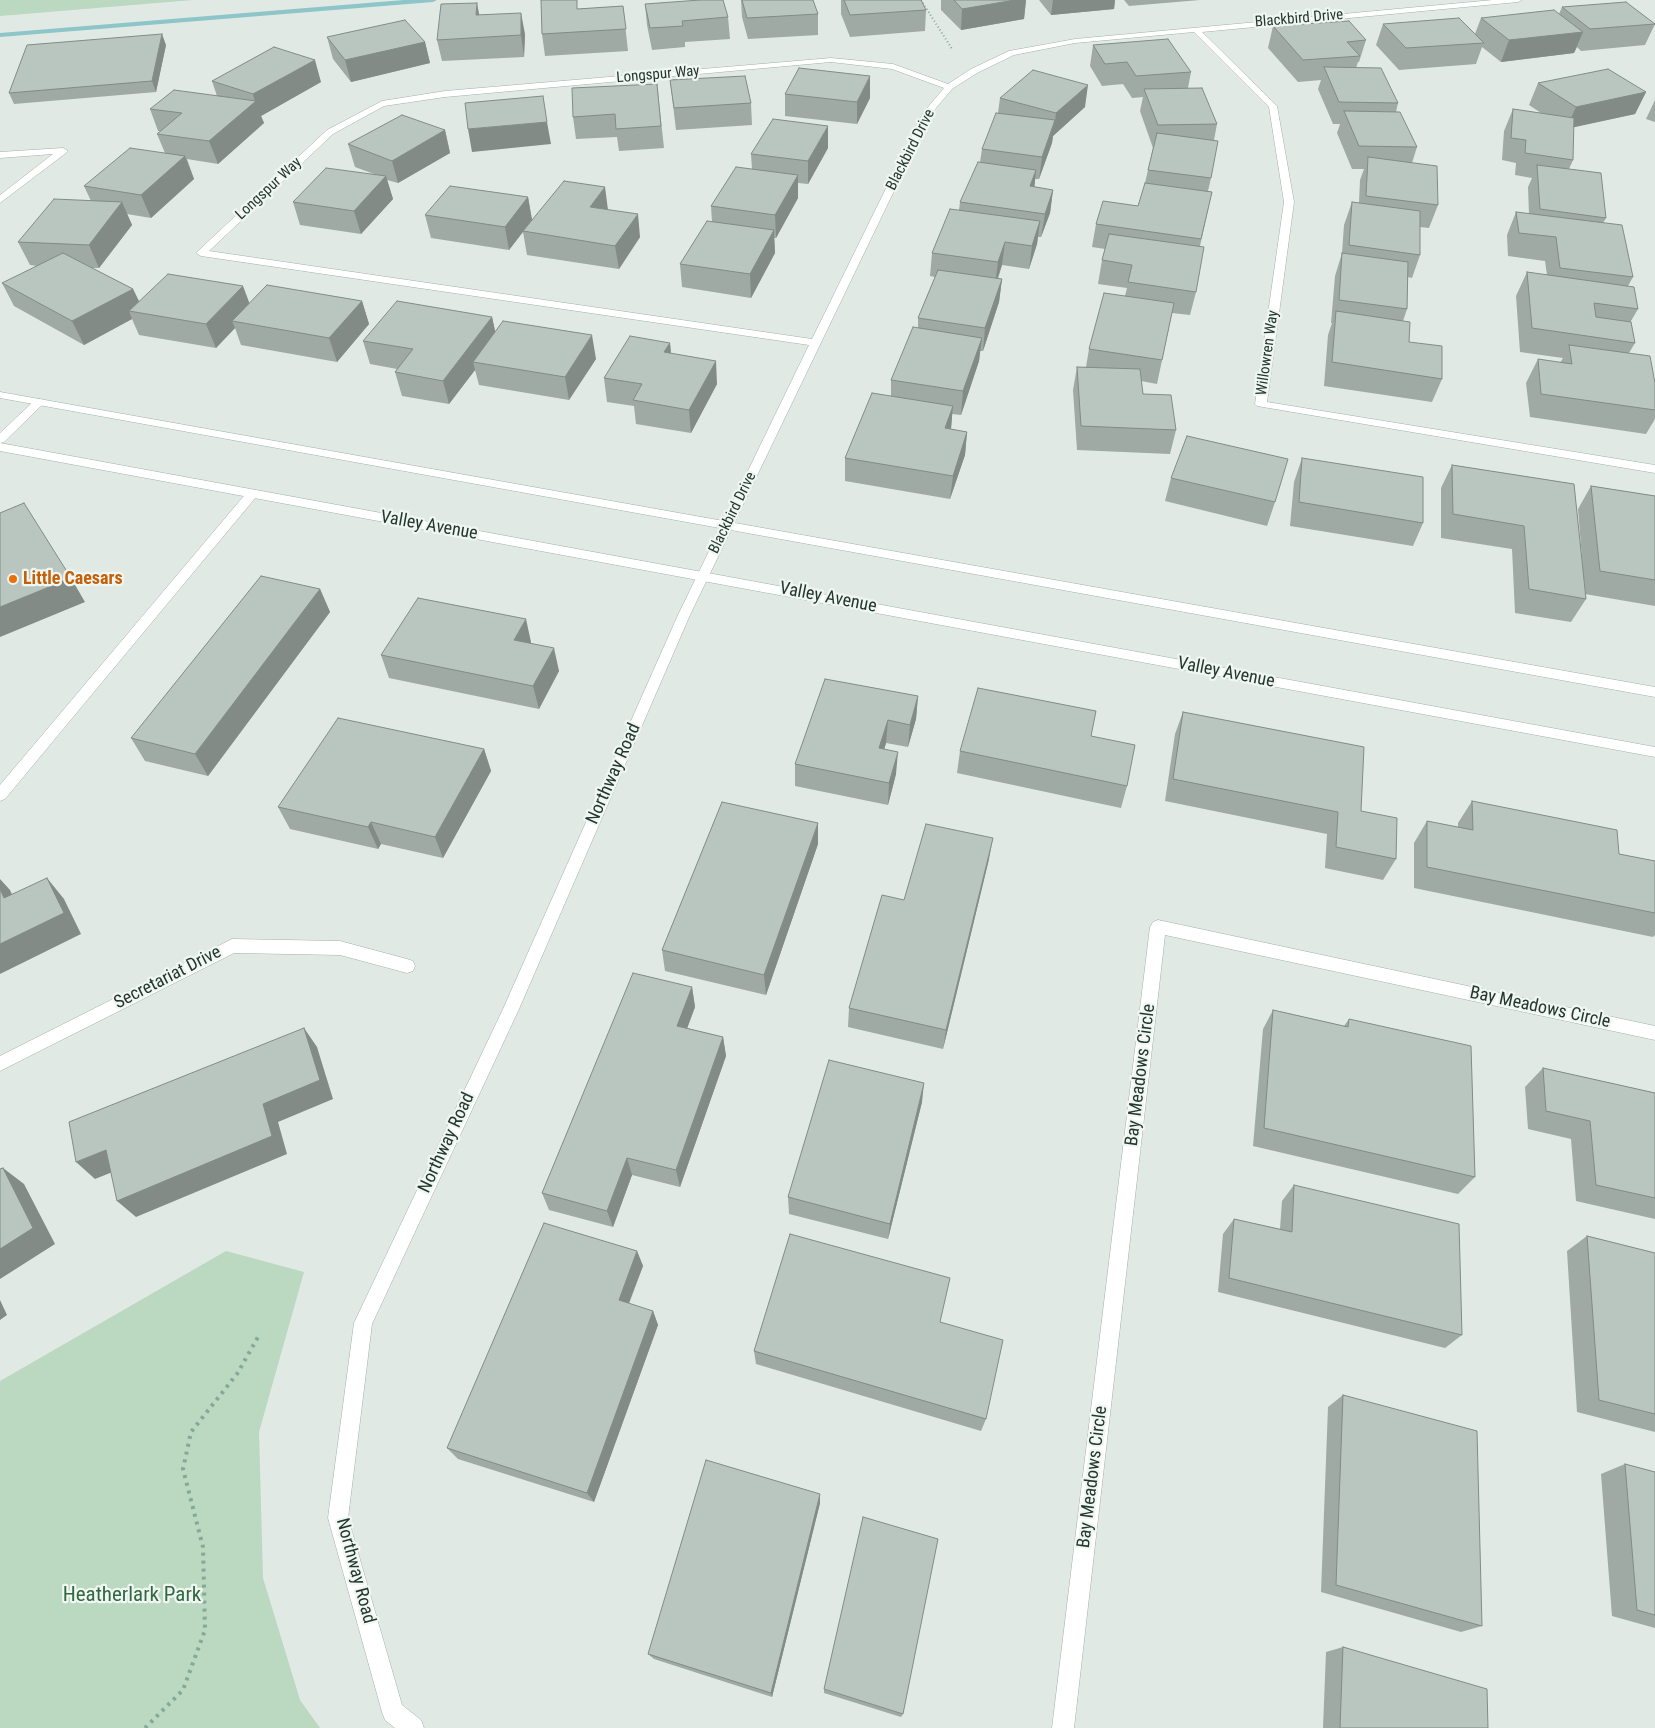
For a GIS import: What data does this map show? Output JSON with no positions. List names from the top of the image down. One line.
{"streets":{"street":["Blackbird Drive","Longspur Way","Willowren Way","Valley Avenue","Northway Road","Secretariat Drive","Bay Meadows Circle"]},"crossings":[["Blackbird Drive","Longspur Way"],["Blackbird Drive","Willowren Way"],["Blackbird Drive","Valley Avenue"],["Blackbird Drive","Northway Road"],["Valley Avenue","Northway Road"]],"parks":["Heatherlark Park"],"places":["Little Caesars"]}
